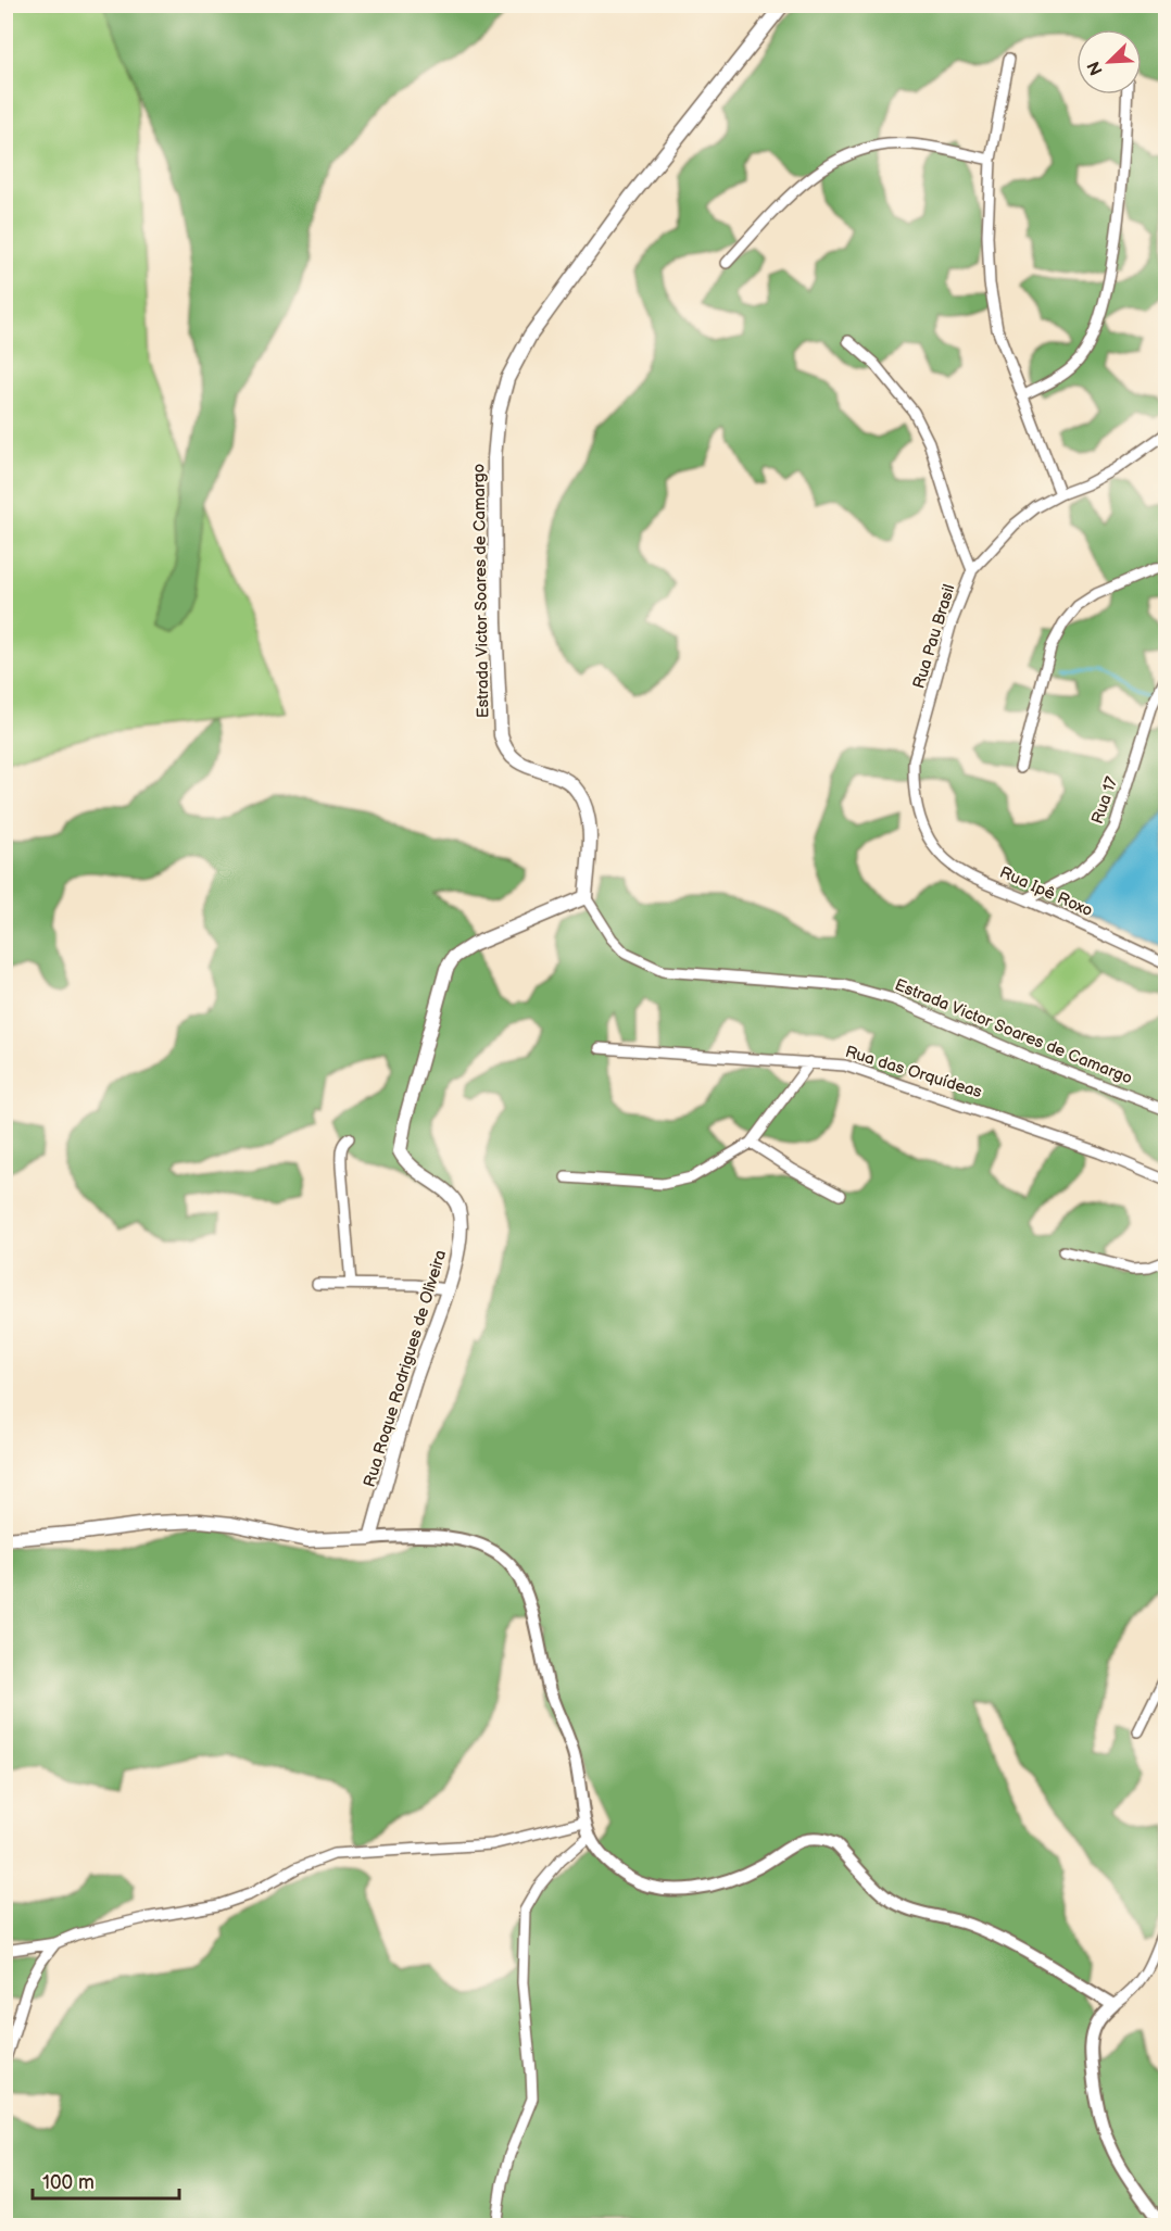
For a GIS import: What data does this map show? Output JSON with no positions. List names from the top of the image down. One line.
{"streets":{"main road":["Estrada Victor Soares de Camargo","Rua Roque Rodrigues de Oliveira"],"street":["Rua Pau Brasil","Rua 17","Rua Ipê Roxo","Rua das Orquídeas"]},"crossings":[["Estrada Victor Soares de Camargo","Rua Roque Rodrigues de Oliveira"],["Rua Pau Brasil","Rua Ipê Roxo"],["Rua 17","Rua Ipê Roxo"]],"scale_bar":"100 m","north":"bottom left"}
